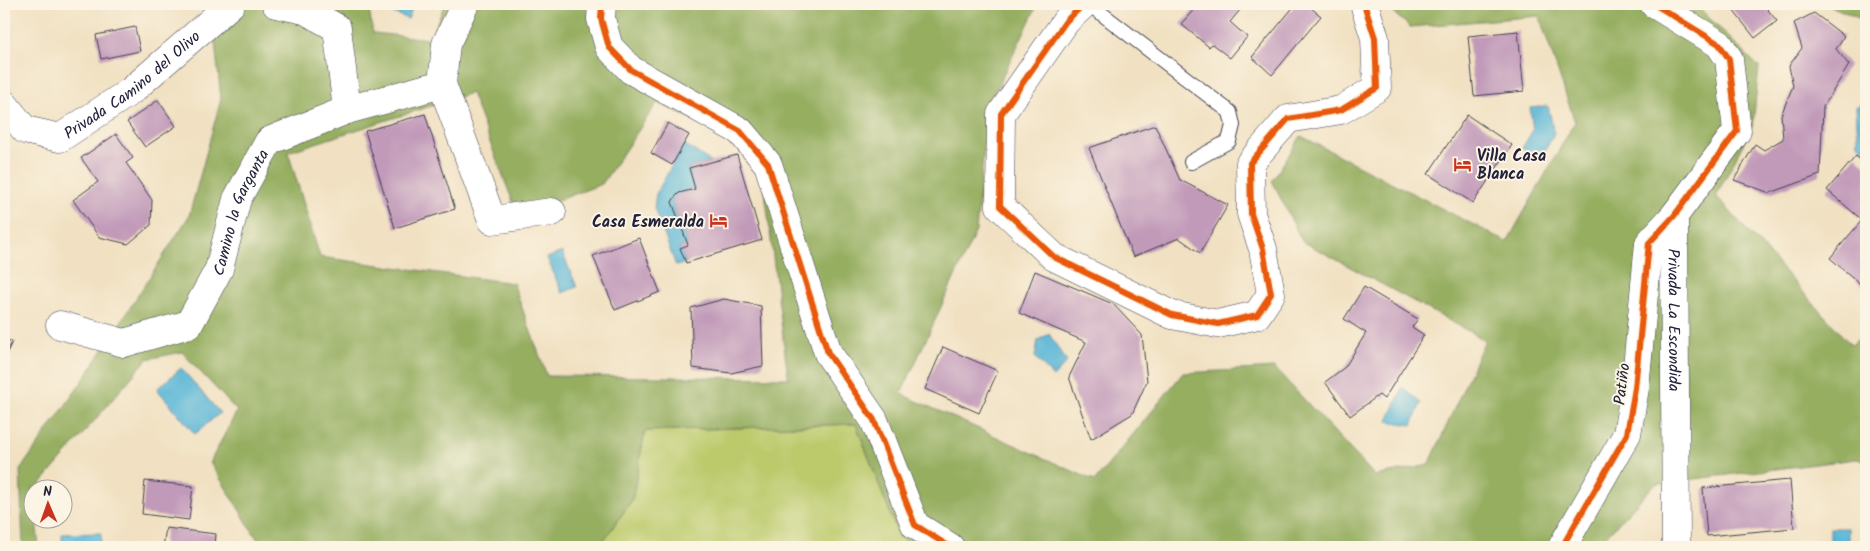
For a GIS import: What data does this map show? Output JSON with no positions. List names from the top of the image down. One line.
{"streets":{"street":["Privada Camino del Olivo","Camino la Garganta","Privada La Escondida","Patiño"]},"crossings":[["Privada La Escondida","Patiño"]],"places":{"hotel":["Villa Casa Blanca","Casa Esmeralda"]},"north":"top"}
